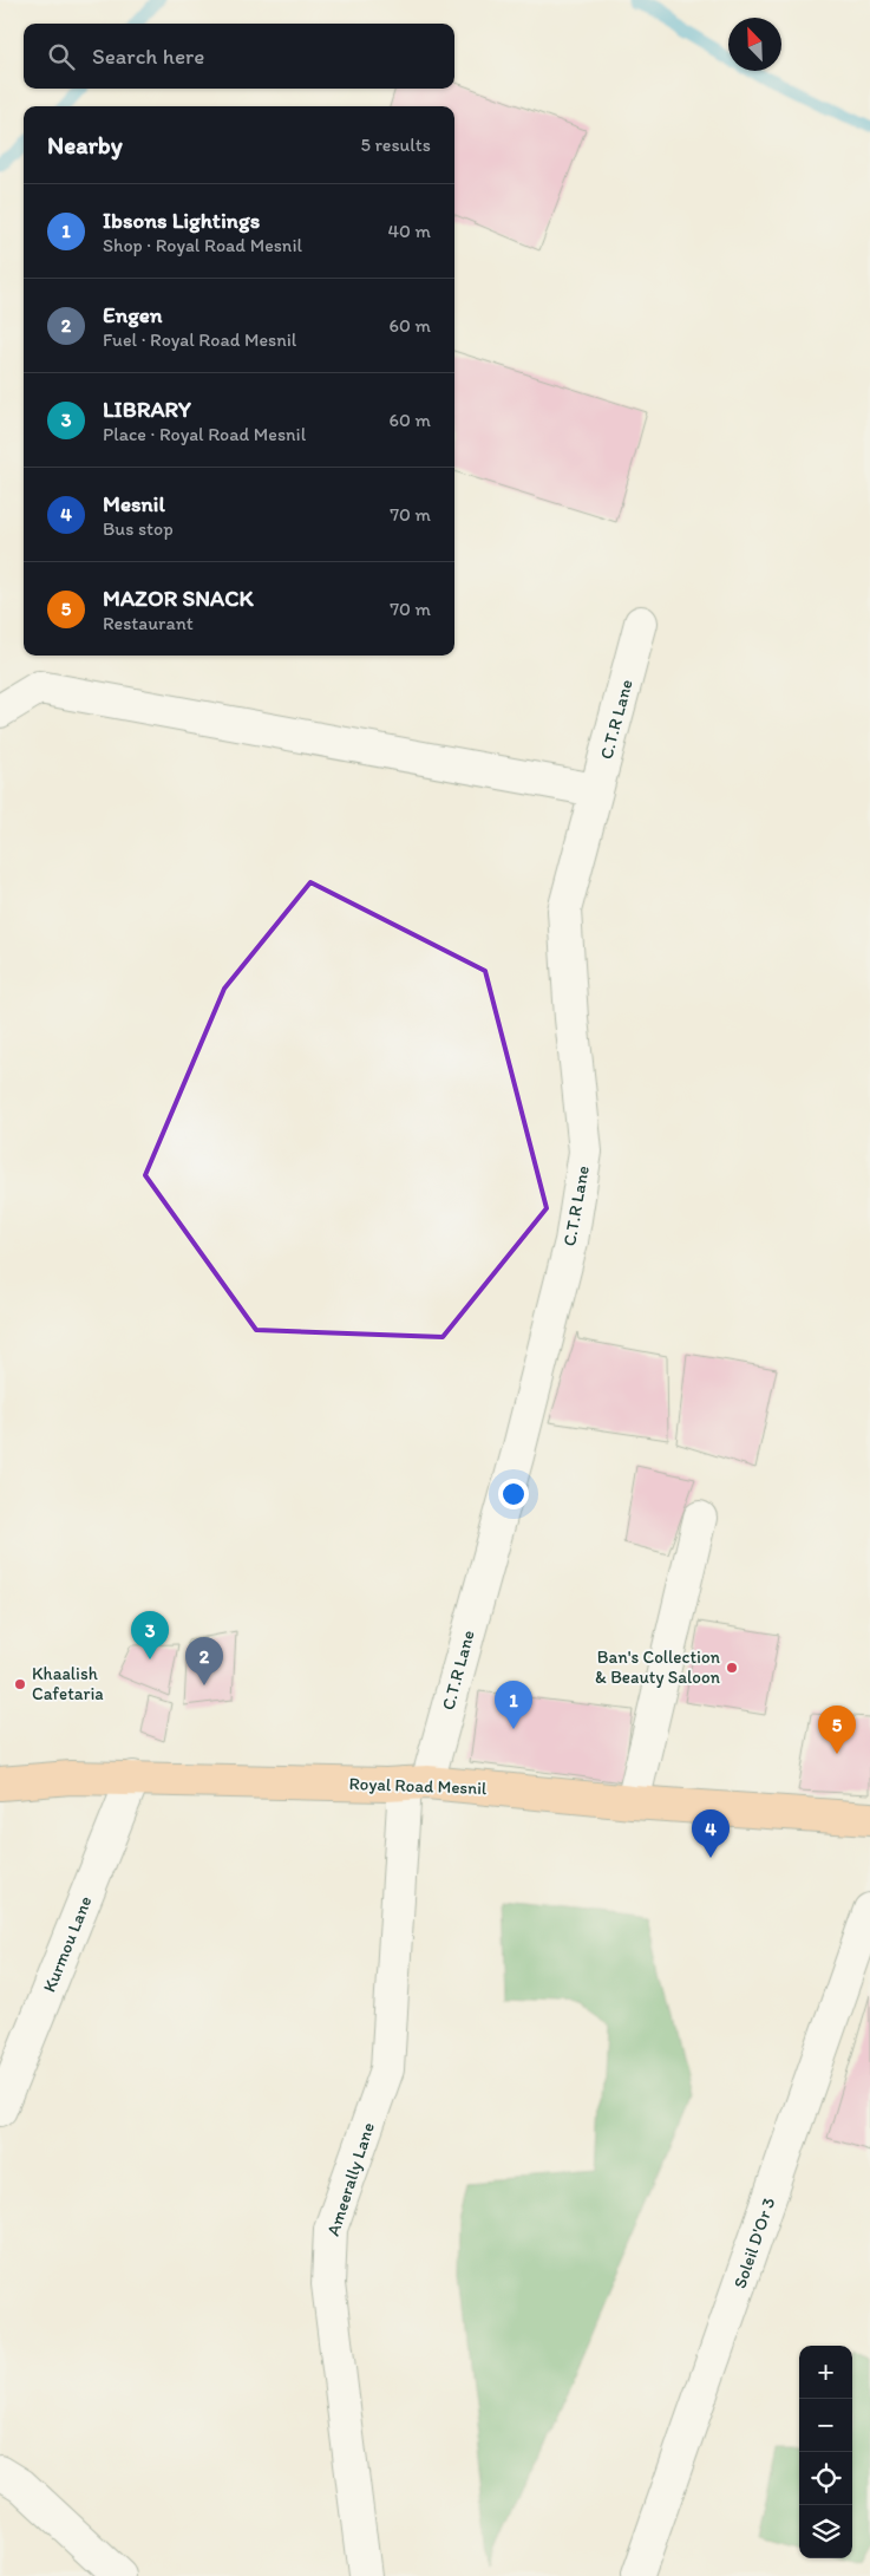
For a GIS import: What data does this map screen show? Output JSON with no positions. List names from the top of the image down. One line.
{"streets":{"main road":["Royal Road Mesnil"],"street":["C.T.R Lane","Kurmou Lane","Ameerally Lane","Soleil D'Or 3"]},"crossings":[["C.T.R Lane","Royal Road Mesnil"],["C.T.R Lane","Ameerally Lane"],["Royal Road Mesnil","Kurmou Lane"],["Royal Road Mesnil","Ameerally Lane"]],"places":["Ban's Collection & Beauty Saloon","Khaalish Cafetaria"],"north":"top left","page":{"search":"Search here","heading":["Nearby","5 results"],"list":[{"mark":"1","name":"Ibsons Lightings","note":"Shop · Royal Road Mesnil","value":"40 m"},{"mark":"2","name":"Engen","note":"Fuel · Royal Road Mesnil","value":"60 m"},{"mark":"3","name":"LIBRARY","note":"Place · Royal Road Mesnil","value":"60 m"},{"mark":"4","name":"Mesnil","note":"Bus stop","value":"70 m"},{"mark":"5","name":"MAZOR SNACK","note":"Restaurant","value":"70 m"}],"pins":["3","2","1","5","4"],"map_buttons":["+","−"]}}
